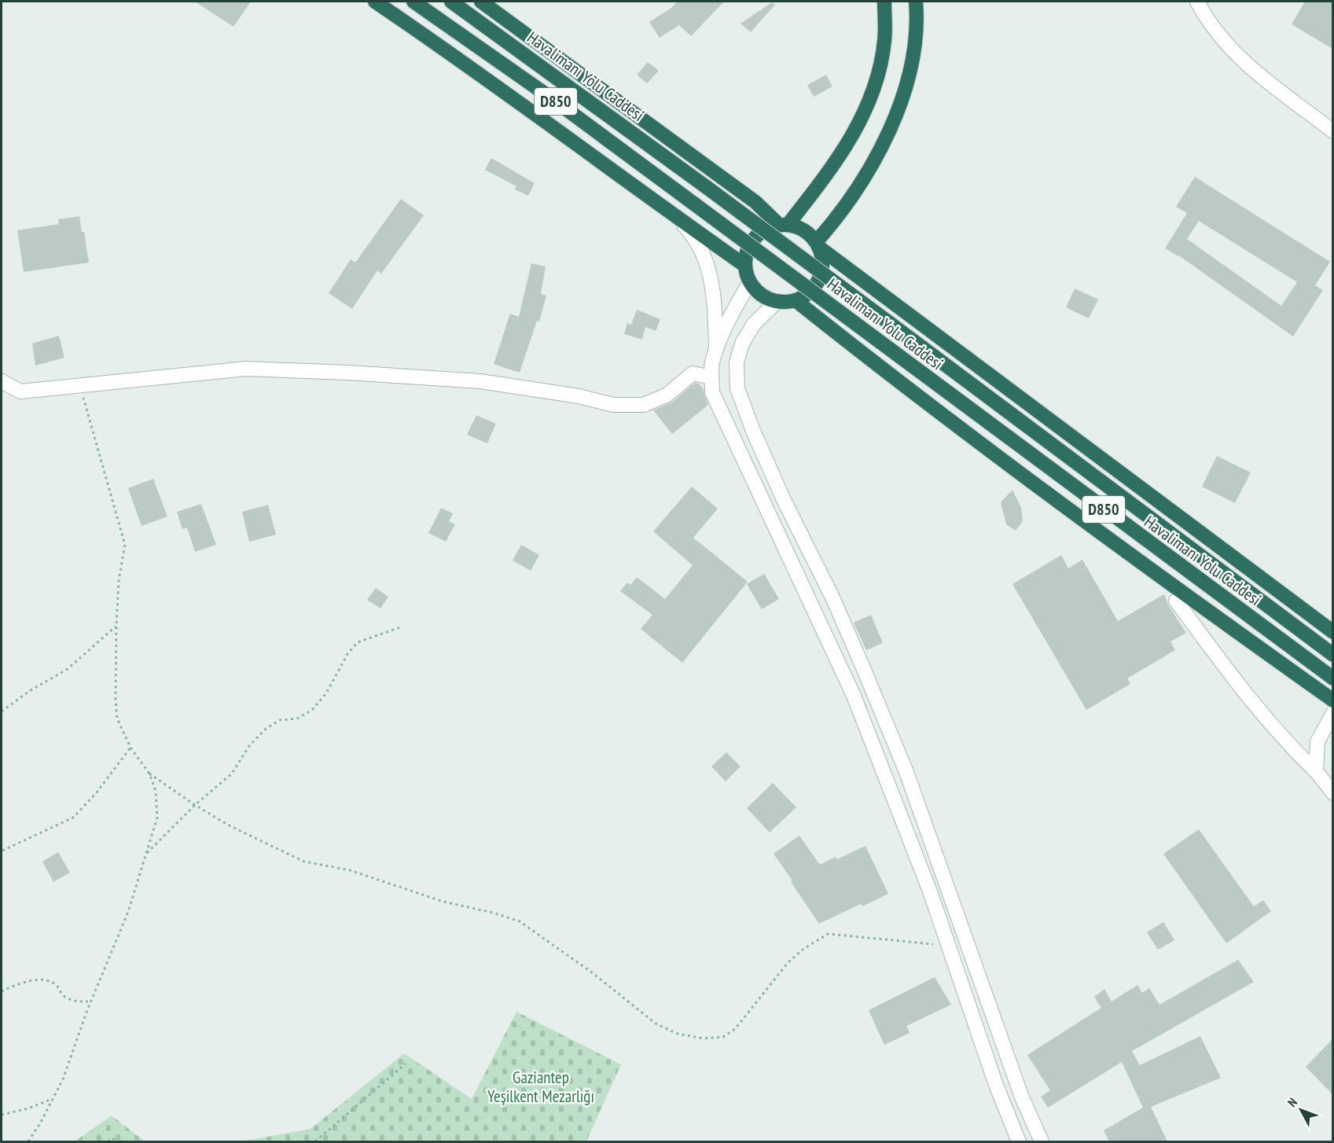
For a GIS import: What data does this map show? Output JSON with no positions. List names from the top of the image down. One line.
{"streets":{"highway":["Havalimanı Yolu Caddesi","D850"]},"parks":["Gaziantep Yeşilkent Mezarlığı"],"north":"top left"}
